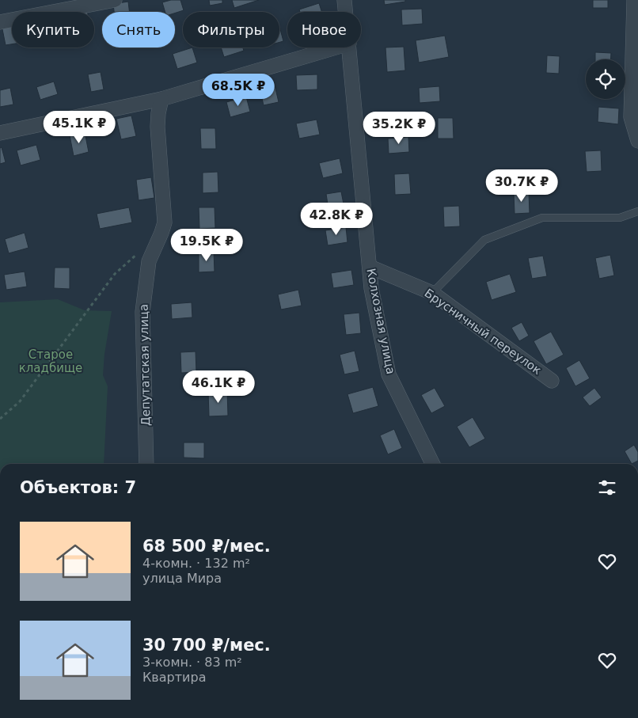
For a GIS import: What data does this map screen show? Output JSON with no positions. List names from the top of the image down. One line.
{"streets":{"street":["Колхозная улица","Брусничный переулок","Депутатская улица"]},"crossings":[["Колхозная улица","Брусничный переулок"]],"parks":["Старое кладбище"],"page":{"chip":["Купить","Снять","Фильтры","Новое"],"price":["68.5K ₽","45.1K ₽","35.2K ₽","30.7K ₽","42.8K ₽","19.5K ₽","46.1K ₽"],"heading":"Объектов: 7","list":[{"name":"68 500 ₽/мес.","note":"4-комн. · 132 m² · улица Мира"},{"name":"30 700 ₽/мес.","note":"3-комн. · 83 m² · Квартира"}]}}
